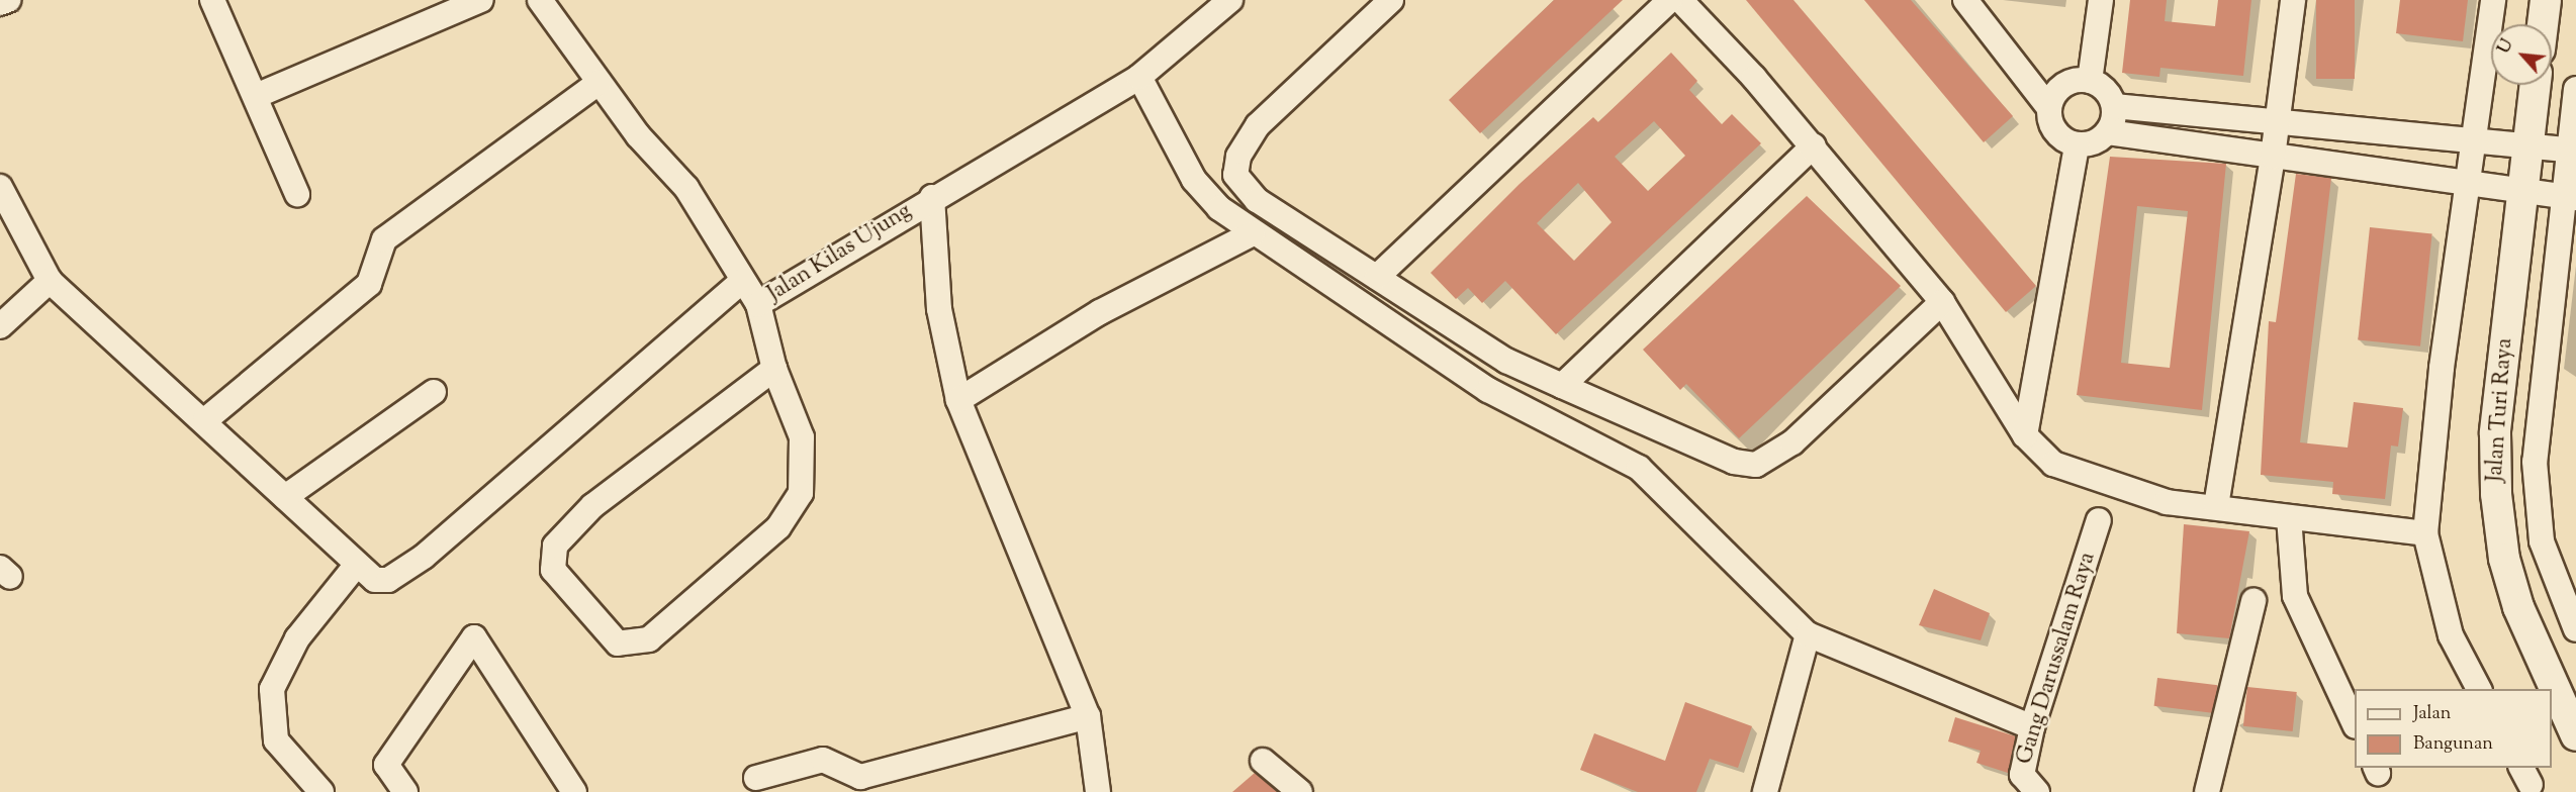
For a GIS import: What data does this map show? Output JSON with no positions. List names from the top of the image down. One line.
{"streets":{"street":["Jalan Kilas Ujung","Jalan Turi Raya","Gang Darussalam Raya"]},"legend":["Jalan","Bangunan"],"north":"top left"}
